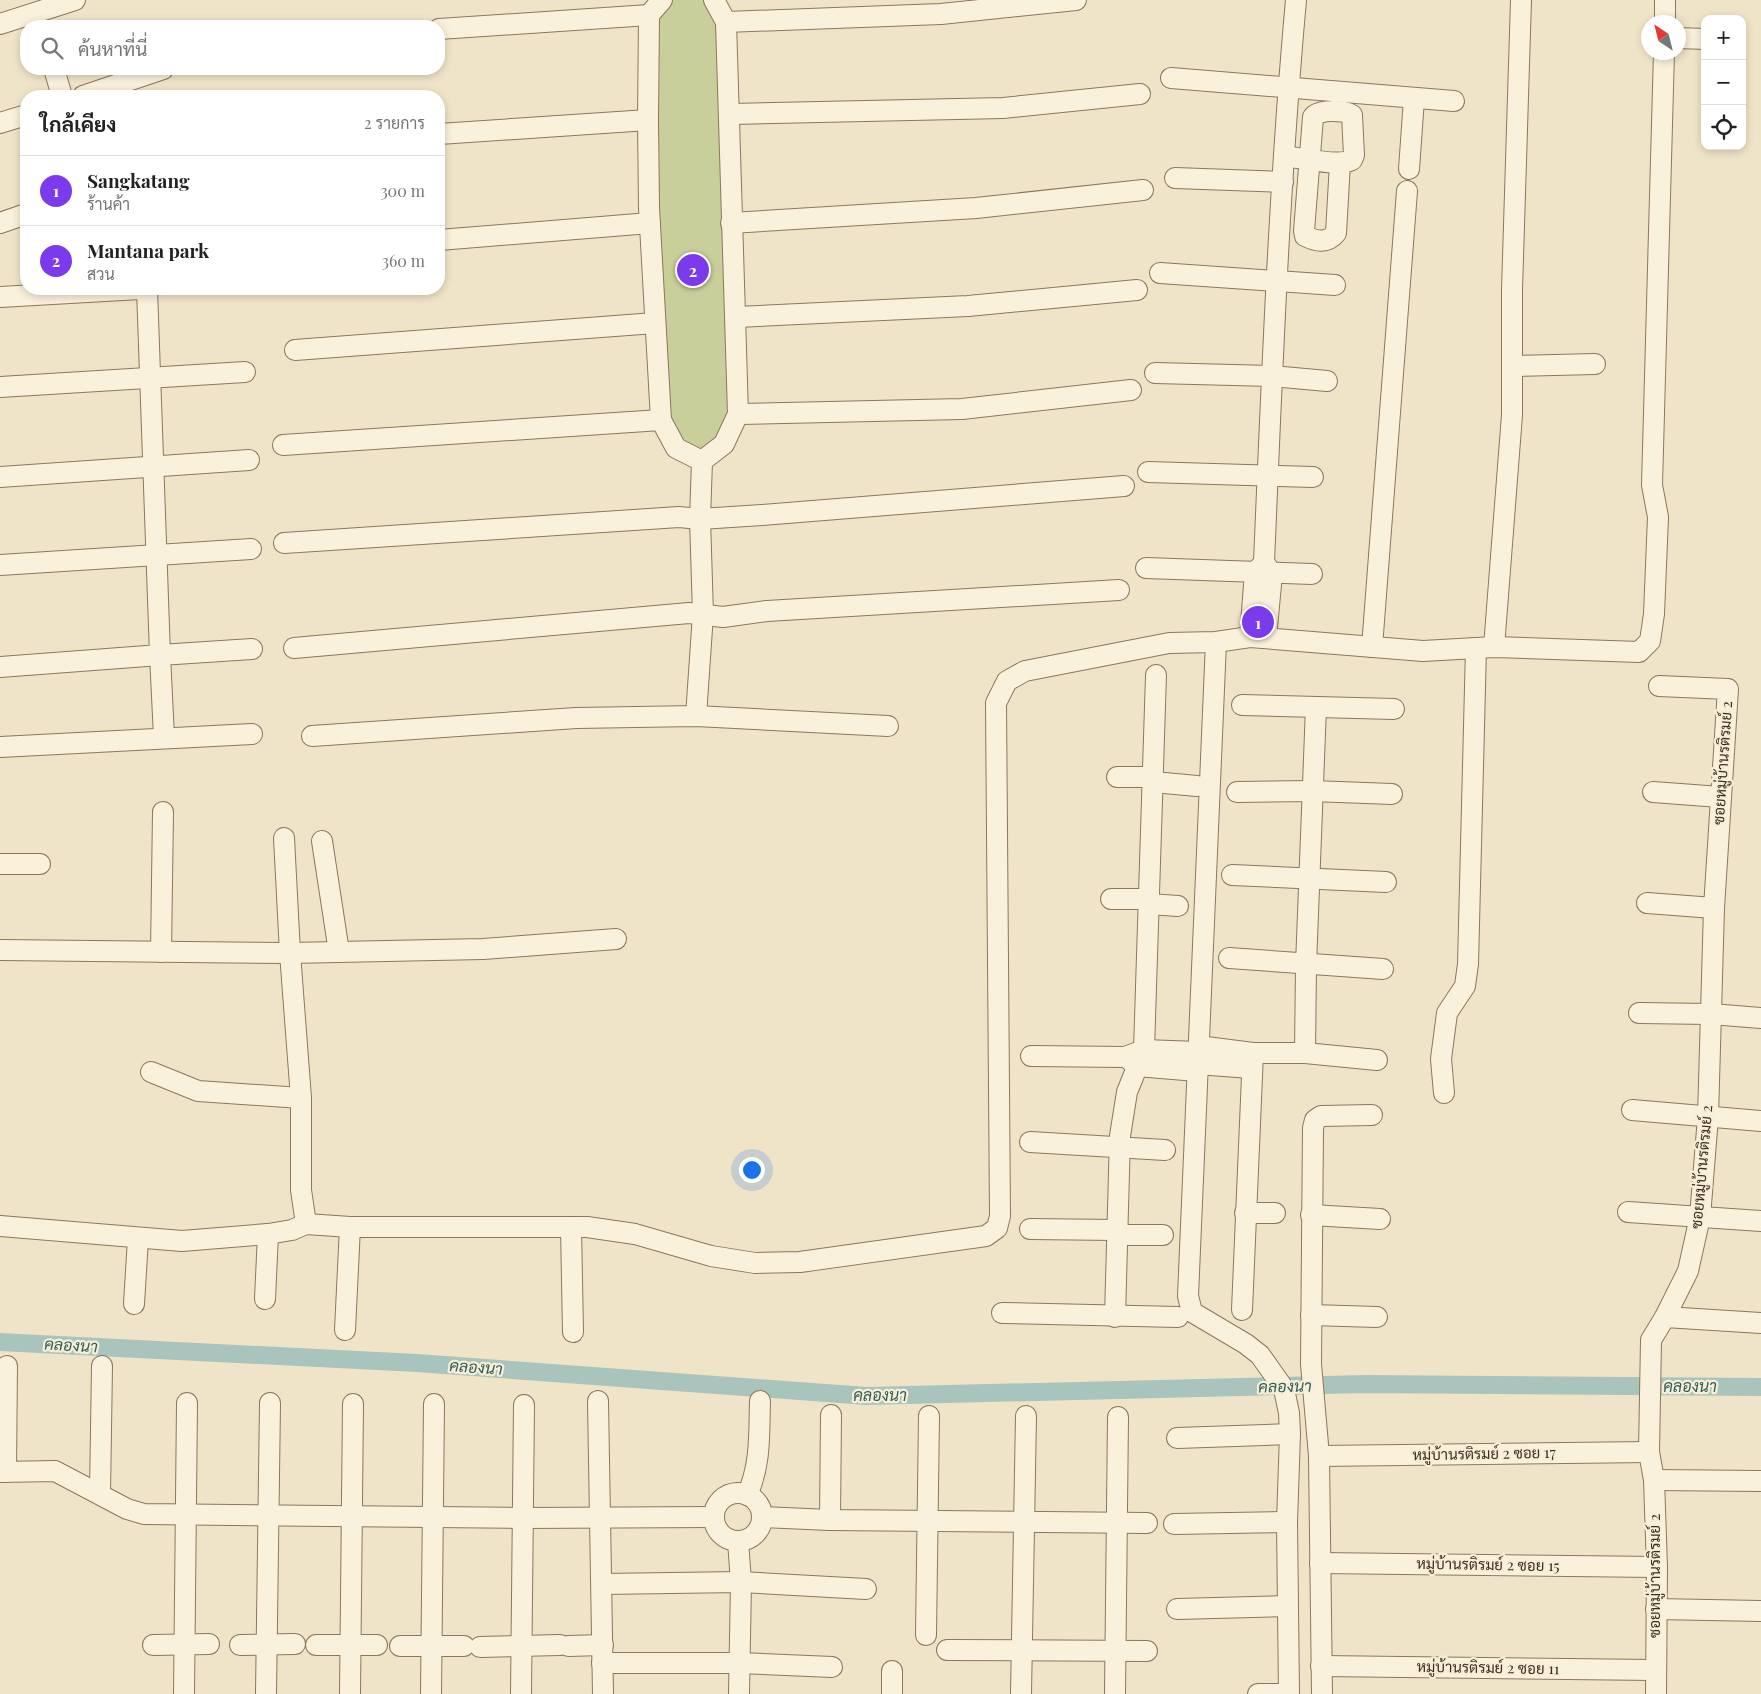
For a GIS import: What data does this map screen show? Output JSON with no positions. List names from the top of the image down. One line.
{"streets":{"street":["ซอยหมู่บ้านรติรมย์ 2","หมู่บ้านรติรมย์ 2 ซอย 17","หมู่บ้านรติรมย์ 2 ซอย 15","หมู่บ้านรติรมย์ 2 ซอย 11"]},"crossings":[["ซอยหมู่บ้านรติรมย์ 2","หมู่บ้านรติรมย์ 2 ซอย 17"],["ซอยหมู่บ้านรติรมย์ 2","หมู่บ้านรติรมย์ 2 ซอย 15"],["ซอยหมู่บ้านรติรมย์ 2","หมู่บ้านรติรมย์ 2 ซอย 11"]],"water":["คลองนา"],"north":"top left","page":{"map_buttons":["+","−"],"search":"ค้นหาที่นี่","heading":["ใกล้เคียง","2 รายการ"],"list":[{"mark":"1","name":"Sangkatang","note":"ร้านค้า","value":"300 m"},{"mark":"2","name":"Mantana park","note":"สวน","value":"360 m"}],"pins":["2","1"]}}
